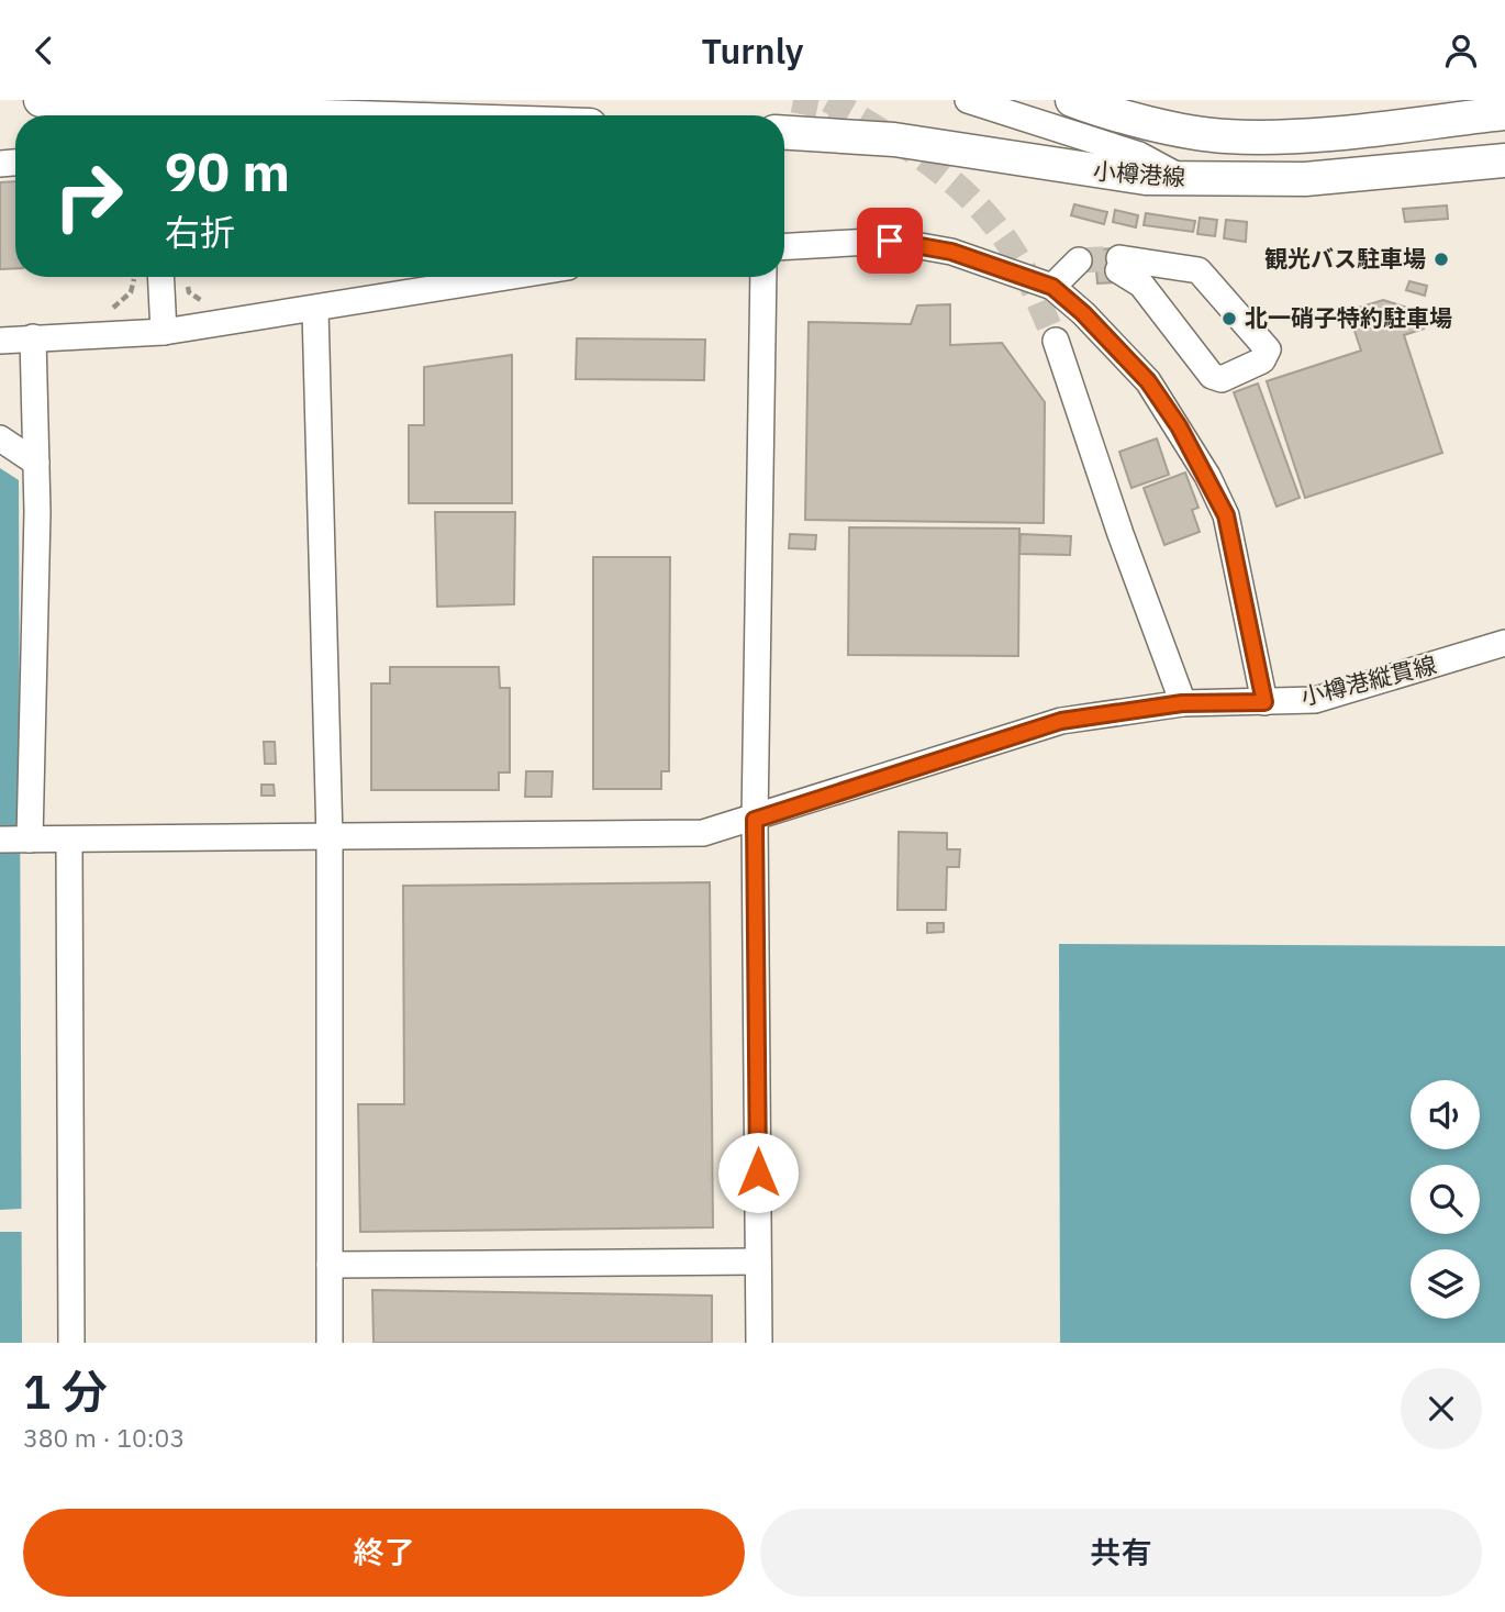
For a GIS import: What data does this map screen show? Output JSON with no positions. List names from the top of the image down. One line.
{"streets":{"main road":["小樽港線"],"street":["小樽港縦貫線"]},"places":["観光バス駐車場","北一硝子特約駐車場"],"page":{"header":"Turnly","turn":["90 m","右折"],"heading":["1 分","380 m · 10:03"],"buttons":["終了","共有"]}}
